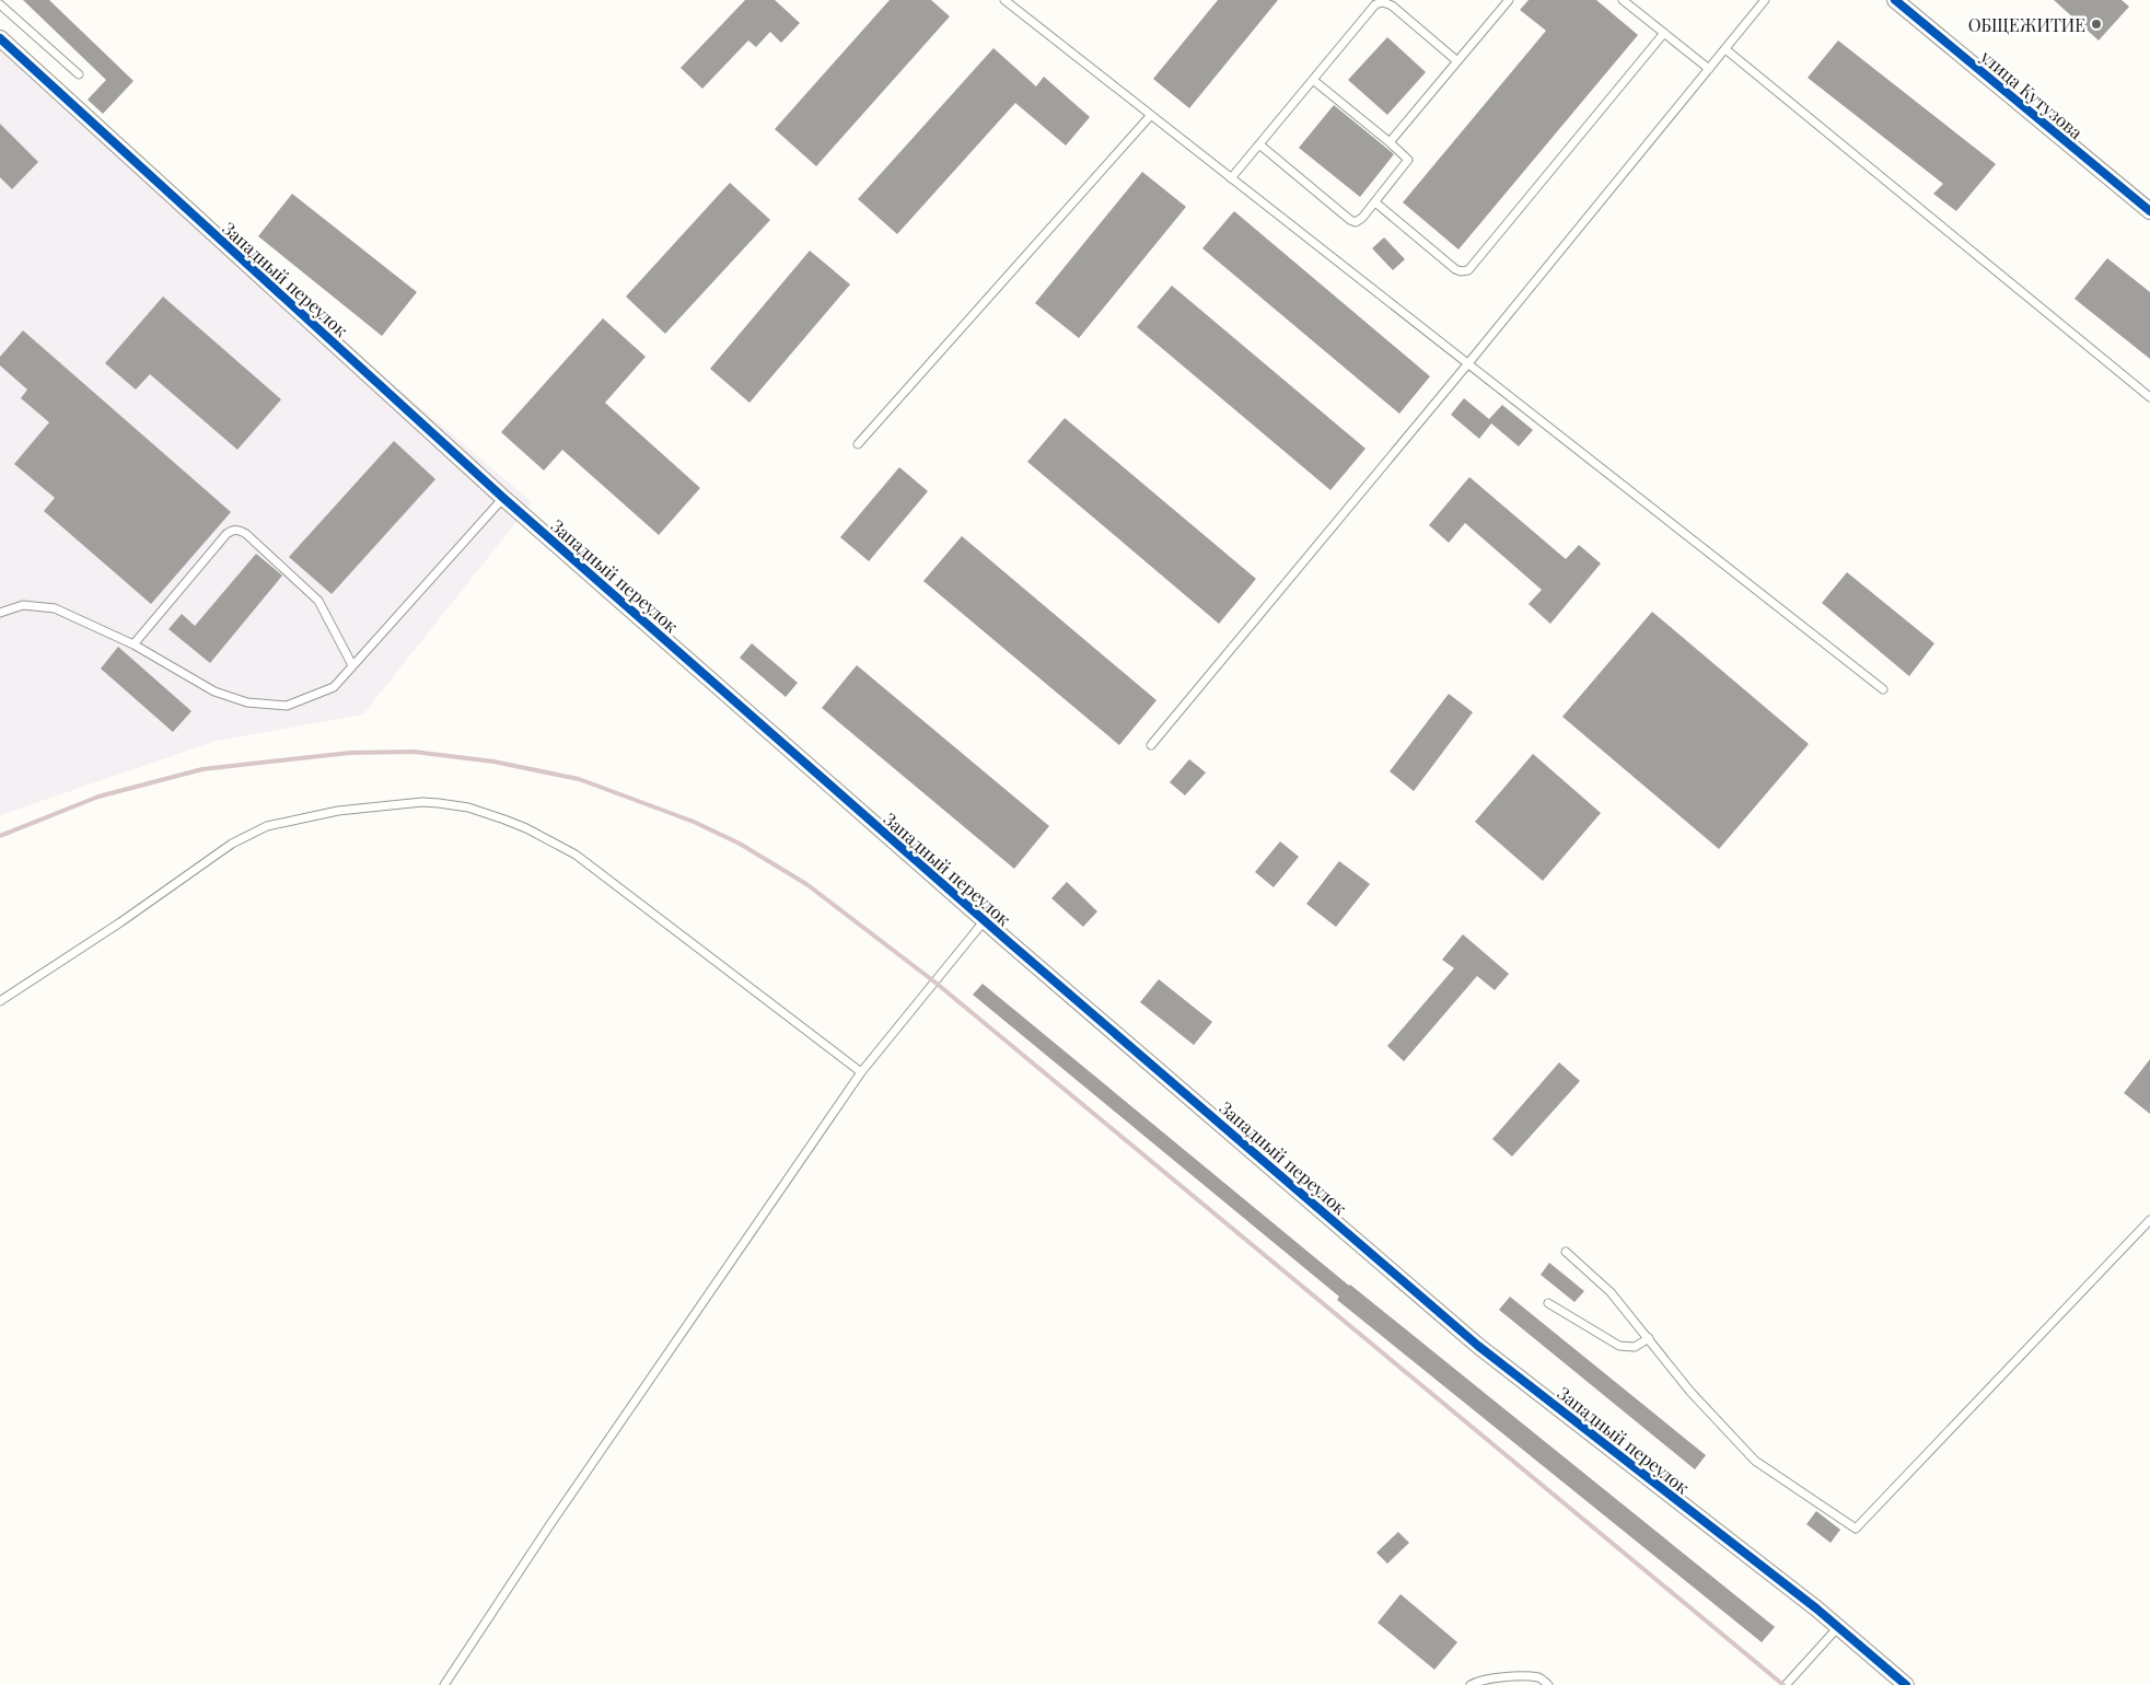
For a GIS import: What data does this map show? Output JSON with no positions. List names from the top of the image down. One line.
{"streets":{"street":["улица Кутузова","Западный переулок"]},"places":["ОБЩЕЖИТИЕ"]}
